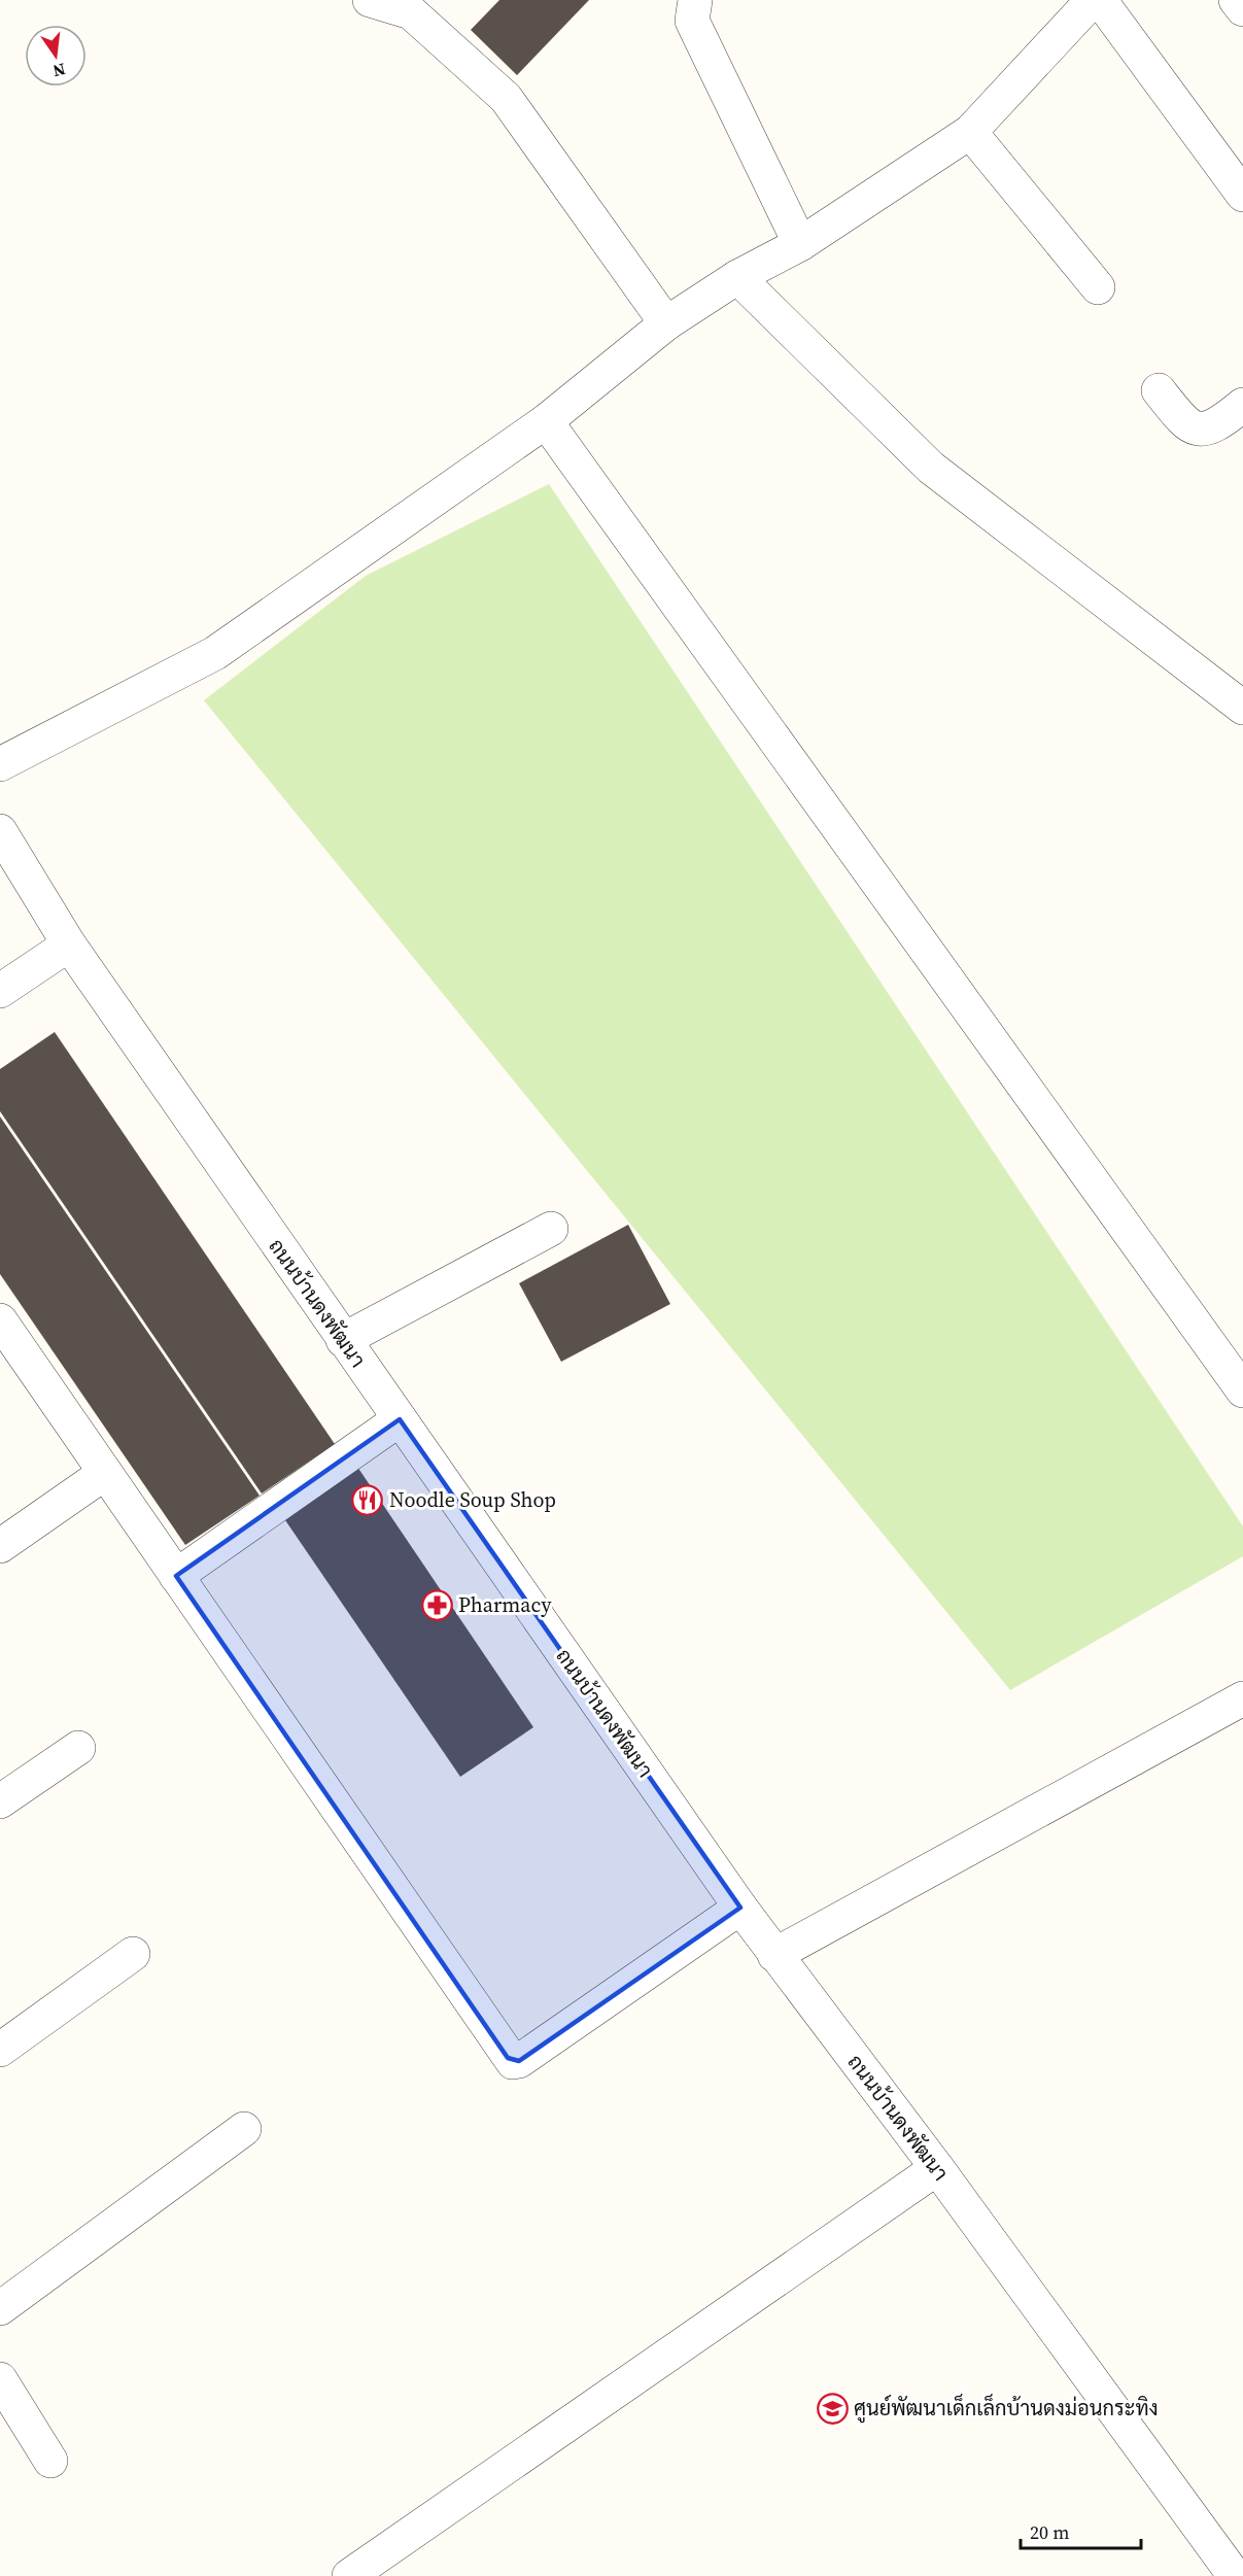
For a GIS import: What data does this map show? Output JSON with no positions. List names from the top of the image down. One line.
{"streets":{"street":["ถนนบ้านดงพัฒนา"]},"places":{"restaurant":["Noodle Soup Shop"],"pharmacy":["Pharmacy"],"school or university":["ศูนย์พัฒนาเด็กเล็กบ้านดงม่อนกระทิง"]},"scale_bar":"20 m","north":"bottom"}
